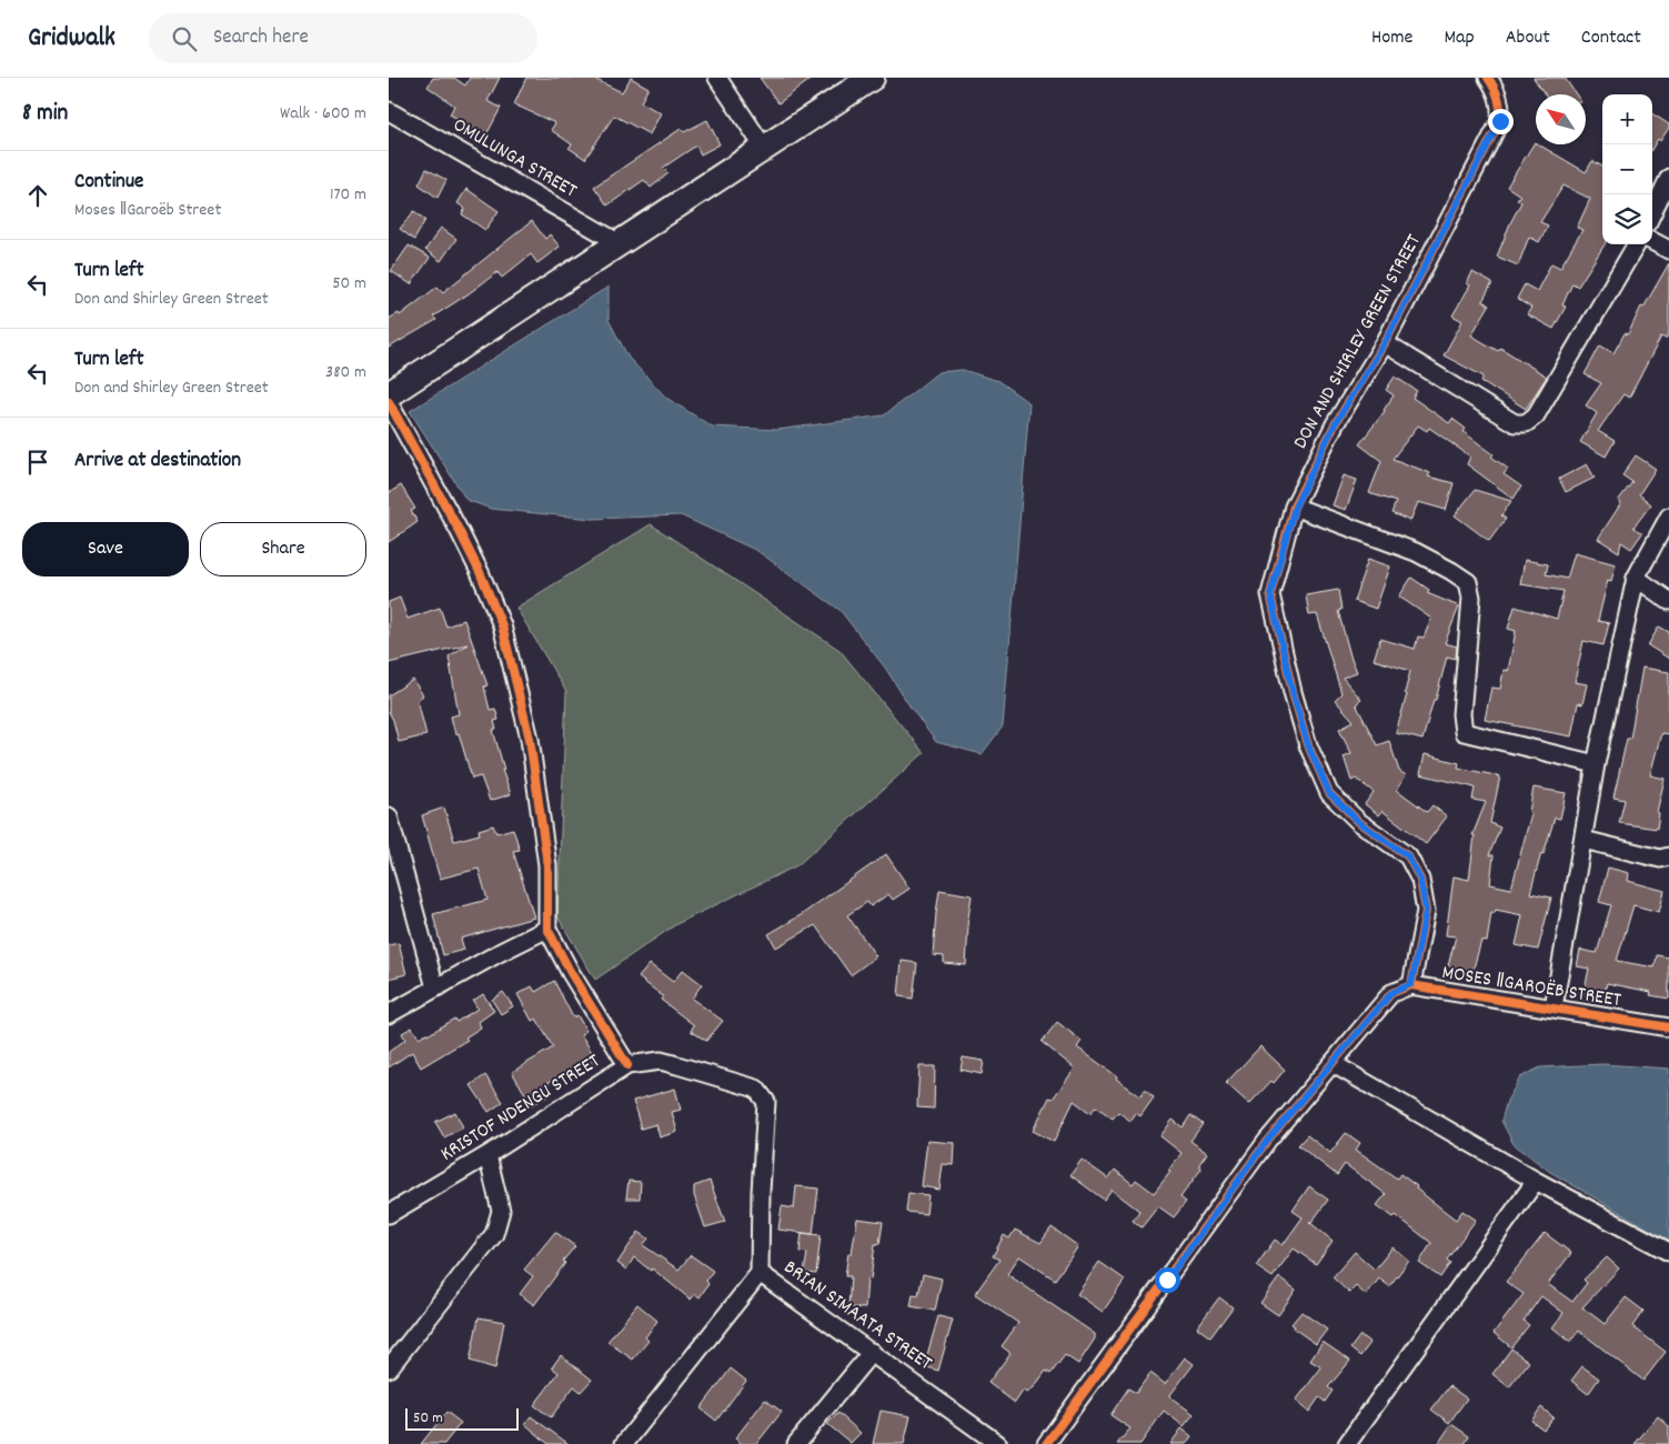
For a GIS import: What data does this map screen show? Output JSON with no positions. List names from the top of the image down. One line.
{"streets":{"street":["OMULUNGA STREET","DON AND SHIRLEY GREEN STREET","MOSES ǁGAROËB STREET","KRISTOF NDENGU STREET","BRIAN SIMAATA STREET"]},"crossings":[["DON AND SHIRLEY GREEN STREET","MOSES ǁGAROËB STREET"],["KRISTOF NDENGU STREET","BRIAN SIMAATA STREET"]],"scale_bar":"50 m","north":"top left","page":{"header":"Gridwalk","search":"Search here","nav":["Home","Map","About","Contact"],"heading":["8 min","Walk · 600 m"],"map_buttons":["+","−"],"list":[["Continue","Moses ǁGaroëb Street","170 m"],["Turn left","Don and Shirley Green Street","50 m"],["Turn left","Don and Shirley Green Street","380 m"],"Arrive at destination"],"buttons":["Save","Share"],"scale":"50 m"}}
